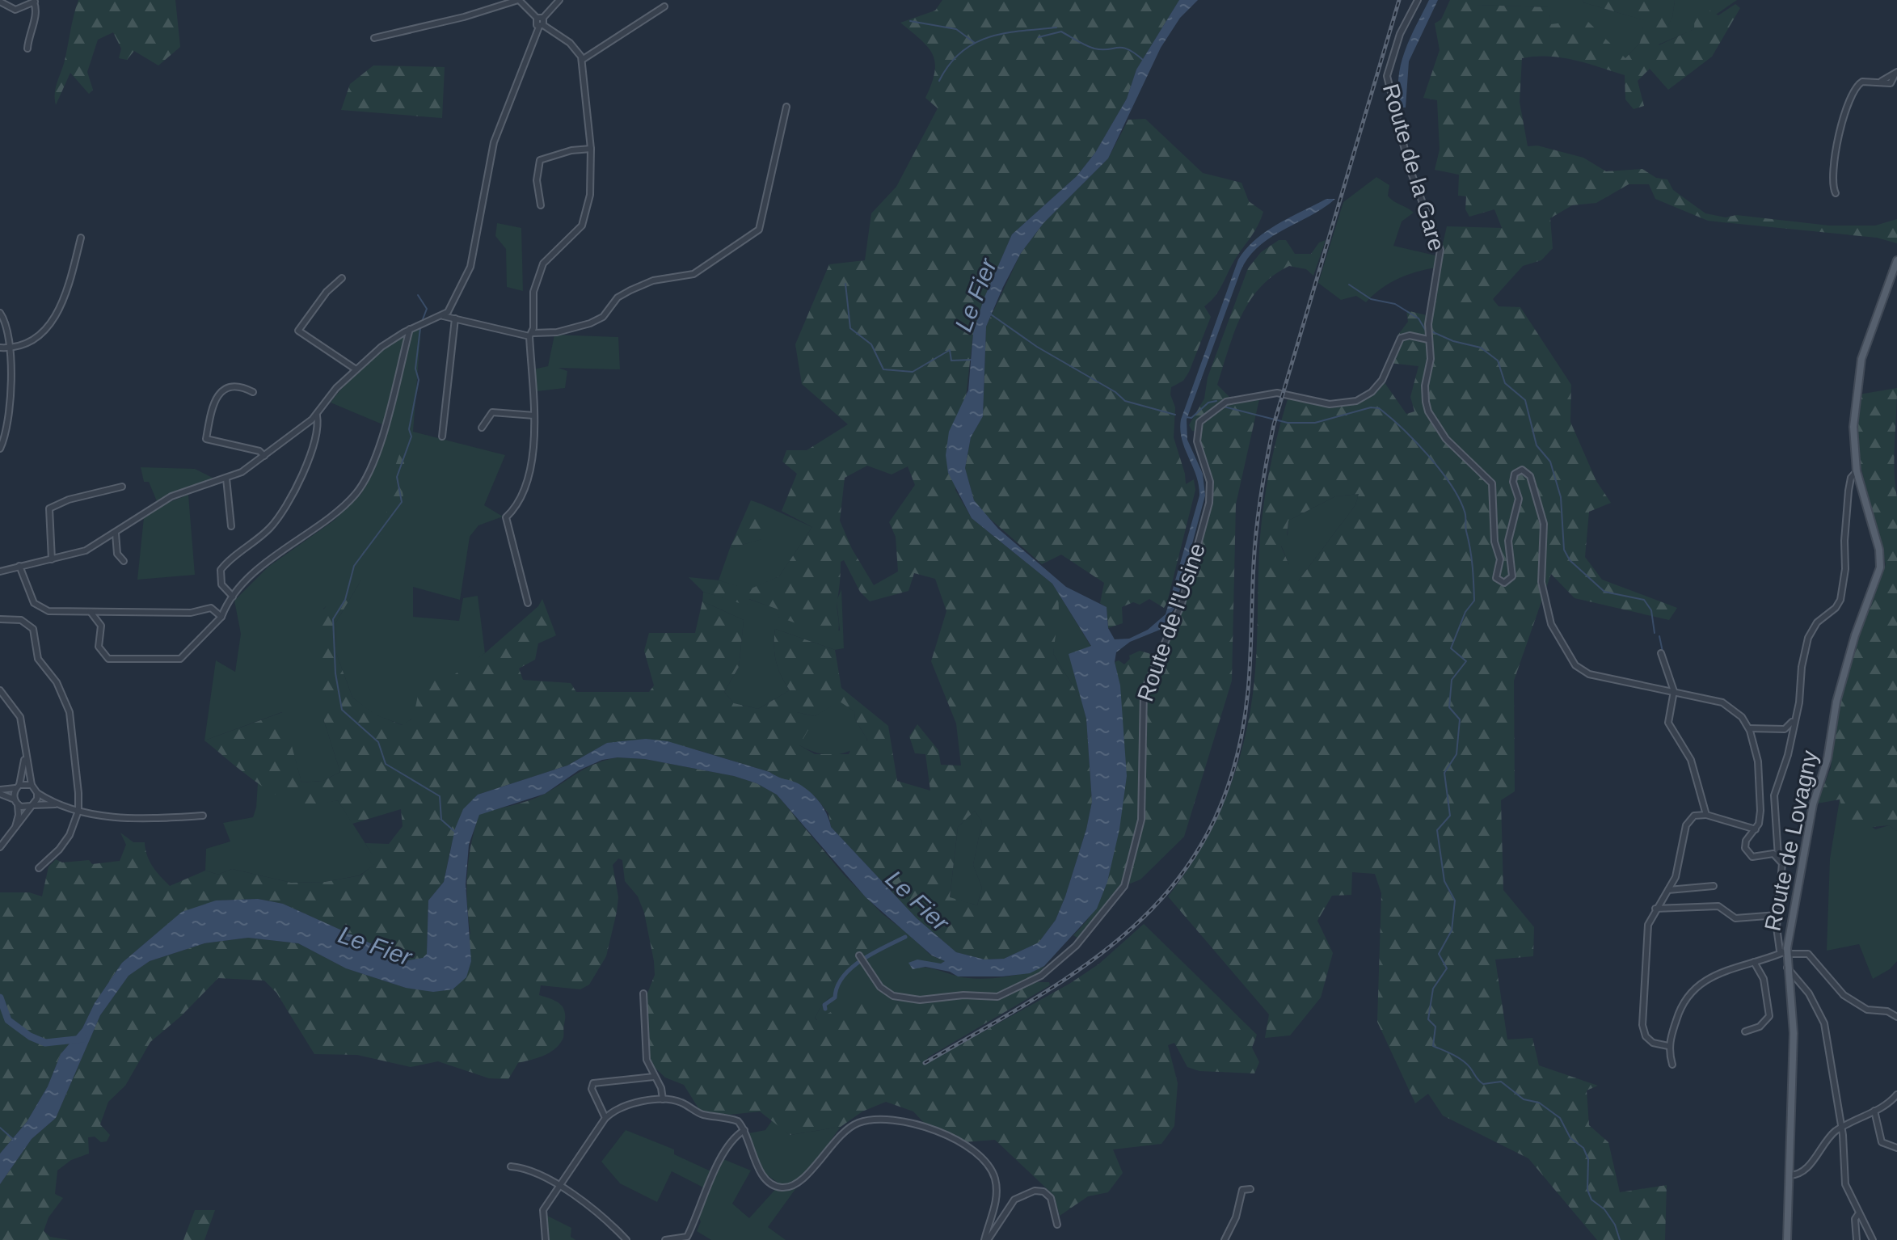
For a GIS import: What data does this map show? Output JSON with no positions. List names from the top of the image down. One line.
{"streets":{"main road":["Route de Lovagny"],"street":["Route de la Gare","Route de l'Usine"]},"crossings":[["Route de la Gare","Route de l'Usine"]],"water":["Le Fier"]}
